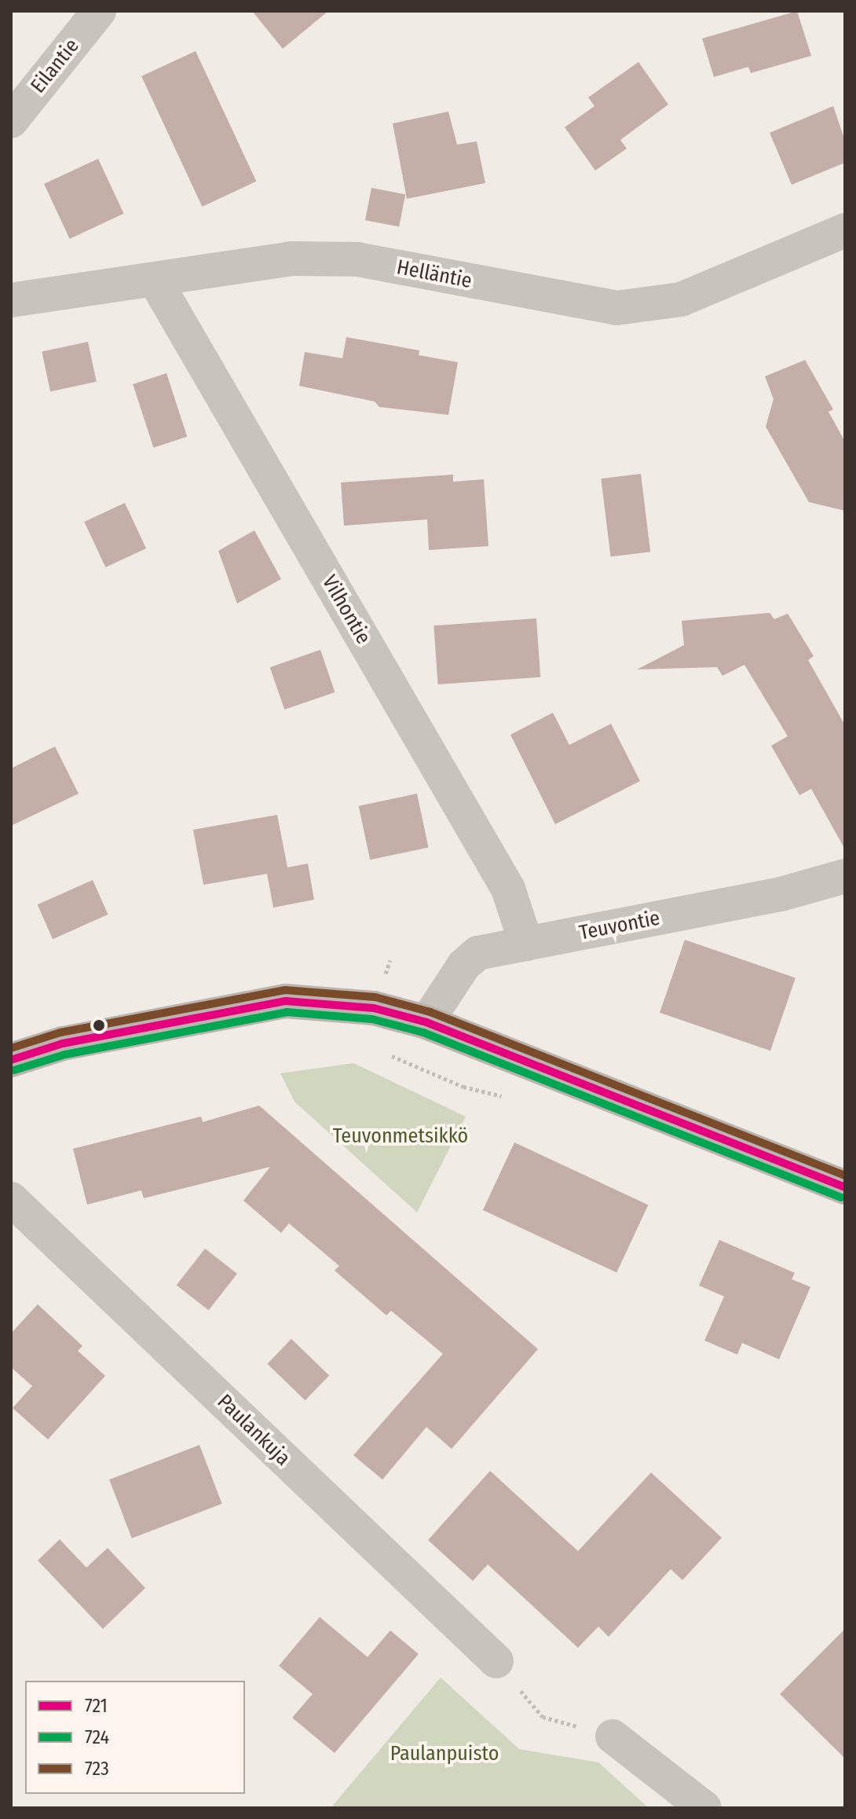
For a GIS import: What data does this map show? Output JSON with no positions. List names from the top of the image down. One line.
{"streets":{"street":["Eilantie","Helläntie","Vilhontie","Teuvontie","Paulankuja"]},"crossings":[["Helläntie","Vilhontie"],["Vilhontie","Teuvontie"]],"parks":["Teuvonmetsikkö","Paulanpuisto"],"lines":["transit line 723","transit line 721","transit line 724"],"legend":["721","724","723"]}
